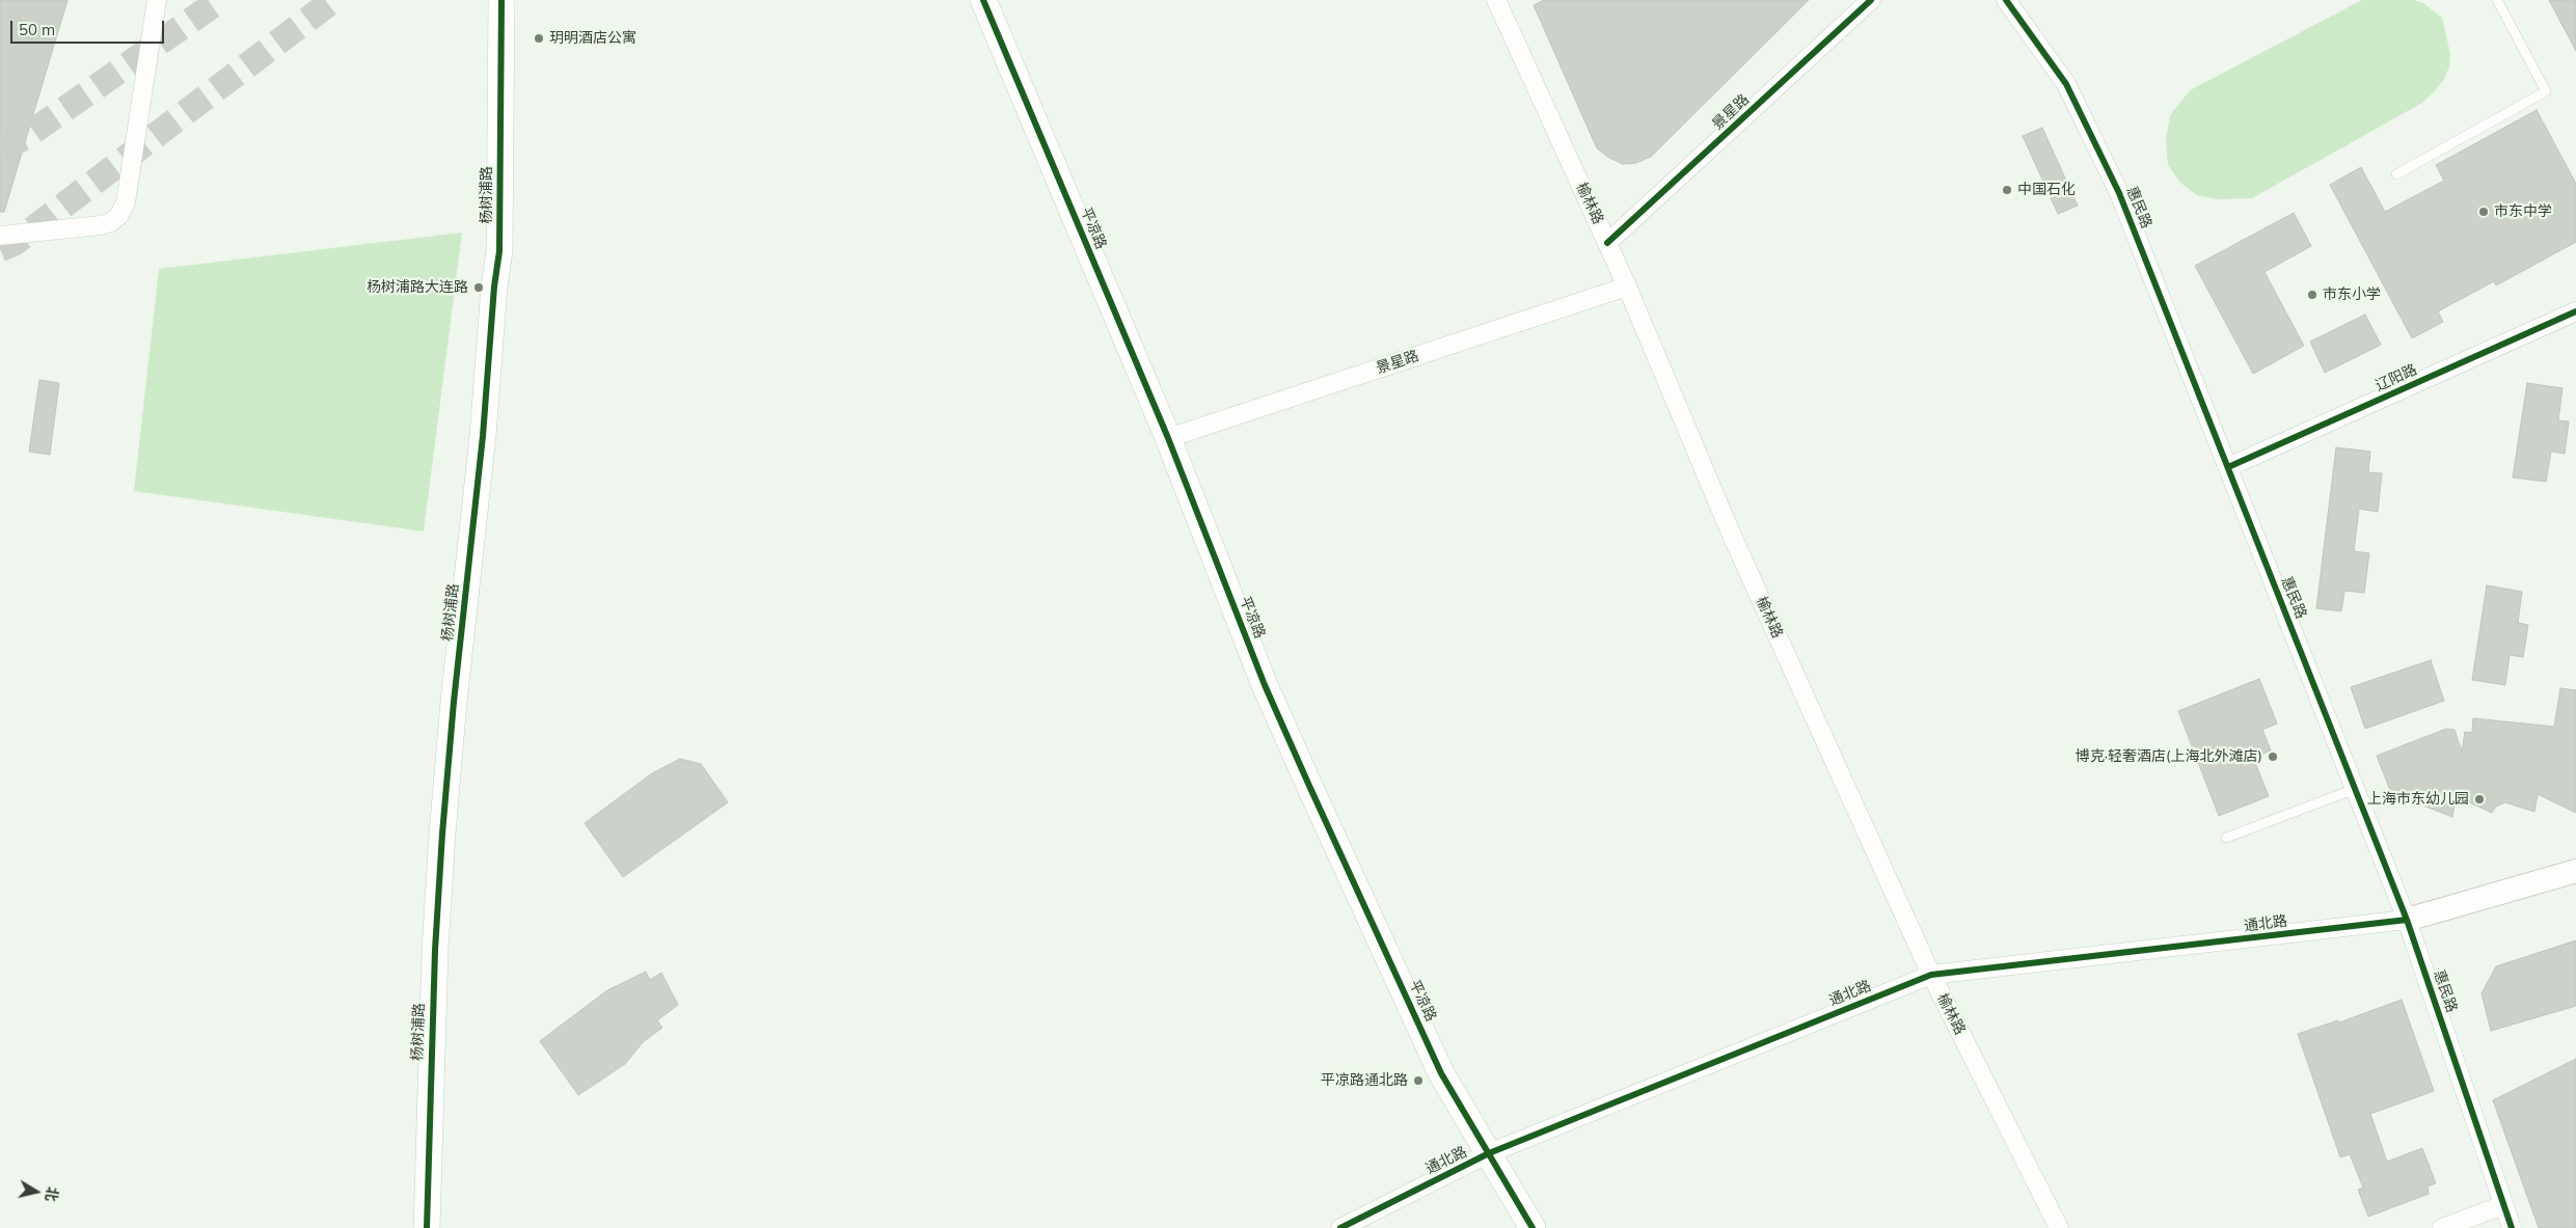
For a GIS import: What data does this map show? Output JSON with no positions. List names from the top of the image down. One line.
{"streets":{"main road":["杨树浦路","平凉路"],"street":["景星路","榆林路","惠民路","辽阳路","通北路"]},"crossings":[["景星路","榆林路"],["景星路","平凉路"],["榆林路","通北路"],["惠民路","辽阳路"],["惠民路","通北路"],["平凉路","通北路"]],"places":["玥明酒店公寓","中国石化","市东中学","杨树浦路大连路","市东小学","博克·轻奢酒店(上海北外滩店)","上海市东幼儿园","平凉路通北路"],"scale_bar":"50 m","north":"right"}
